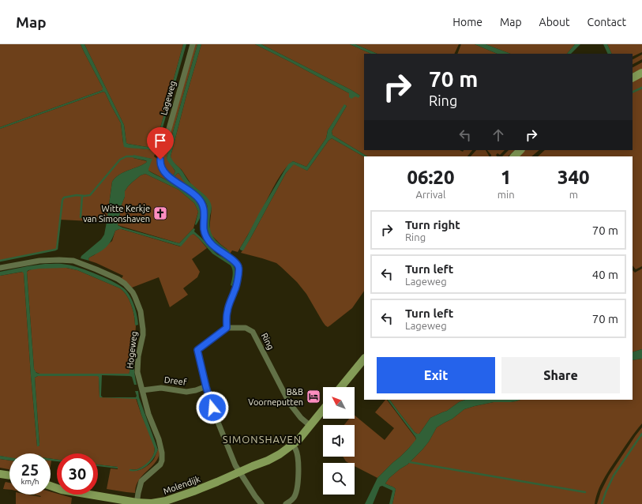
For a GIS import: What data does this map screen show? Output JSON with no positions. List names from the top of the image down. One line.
{"streets":{"main road":["Molendijk"],"street":["Lageweg","Ring","Hogeweg","Dreef"]},"crossings":[["Lageweg","Ring"],["Ring","Molendijk"],["Hogeweg","Dreef"],["Hogeweg","Molendijk"]],"districts":["SIMONSHAVEN"],"places":{"church":["Witte Kerkje van Simonshaven"],"hotel":["B&B Voorneputten"]},"north":"top left","page":{"header":"Map","nav":["Home","Map","About","Contact"],"turn":["70 m","Ring"],"eta":["06:20","Arrival","1","min","340","m"],"list":[{"name":"Turn right","note":"Ring","value":"70 m"},{"name":"Turn left","note":"Lageweg","value":"40 m"},{"name":"Turn left","note":"Lageweg","value":"70 m"}],"buttons":["Exit","Share"],"speed":"25 km/h","limit":"30"}}
